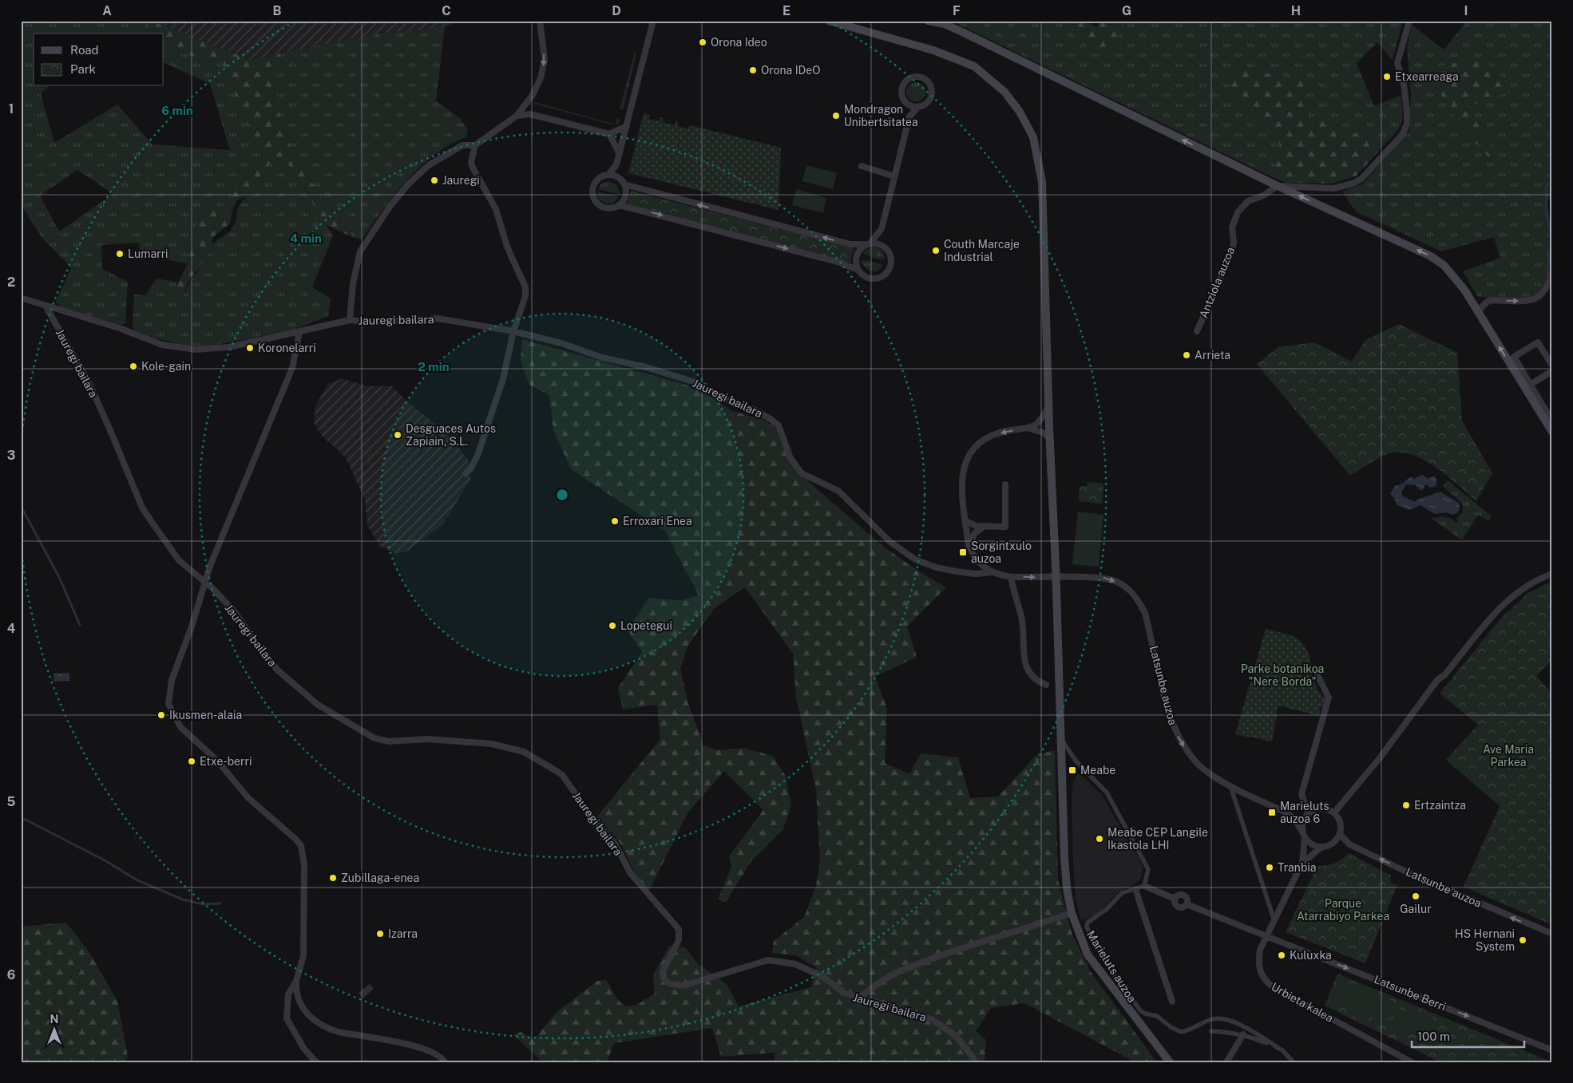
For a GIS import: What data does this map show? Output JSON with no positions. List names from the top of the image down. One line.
{"streets":{"street":["Antziola auzoa","Jauregi bailara","Latsunbe auzoa","Marieluts auzoa","Latsunbe Berri","Urbieta kalea"]},"crossings":[["Jauregi bailara","Latsunbe auzoa"],["Latsunbe auzoa","Urbieta kalea"],["Latsunbe Berri","Urbieta kalea"]],"one_way":["Latsunbe Berri"],"parks":["Parke botanikoa \"Nere Borda\"","Ave Maria Parkea","Parque Atarrabiyo Parkea"],"places":{"other":["Orona Ideo","Orona IDeO","Etxearreaga","Mondragon Unibertsitatea","Jauregi","Couth Marcaje Industrial","Lumarri","Koronelarri","Arrieta","Kole-gain","Desguaces Autos Zapiain, S.L.","Erroxari Enea","Lopetegui","Ikusmen-alaia","Etxe-berri","Ertzaintza","Meabe CEP Langile Ikastola LHI","Tranbia","Zubillaga-enea","Gailur","Izarra","HS Hernani System","Kuluxka"],"transit":["Sorgintxulo auzoa","Meabe","Marieluts auzoa 6"]},"legend":["Road","Park"],"scale_bar":"100 m","north":"top","grid":{"columns":["A","B","C","D","E","F","G","H","I"],"rows":["1","2","3","4","5","6"]},"rings":["6 min","4 min","2 min"]}
